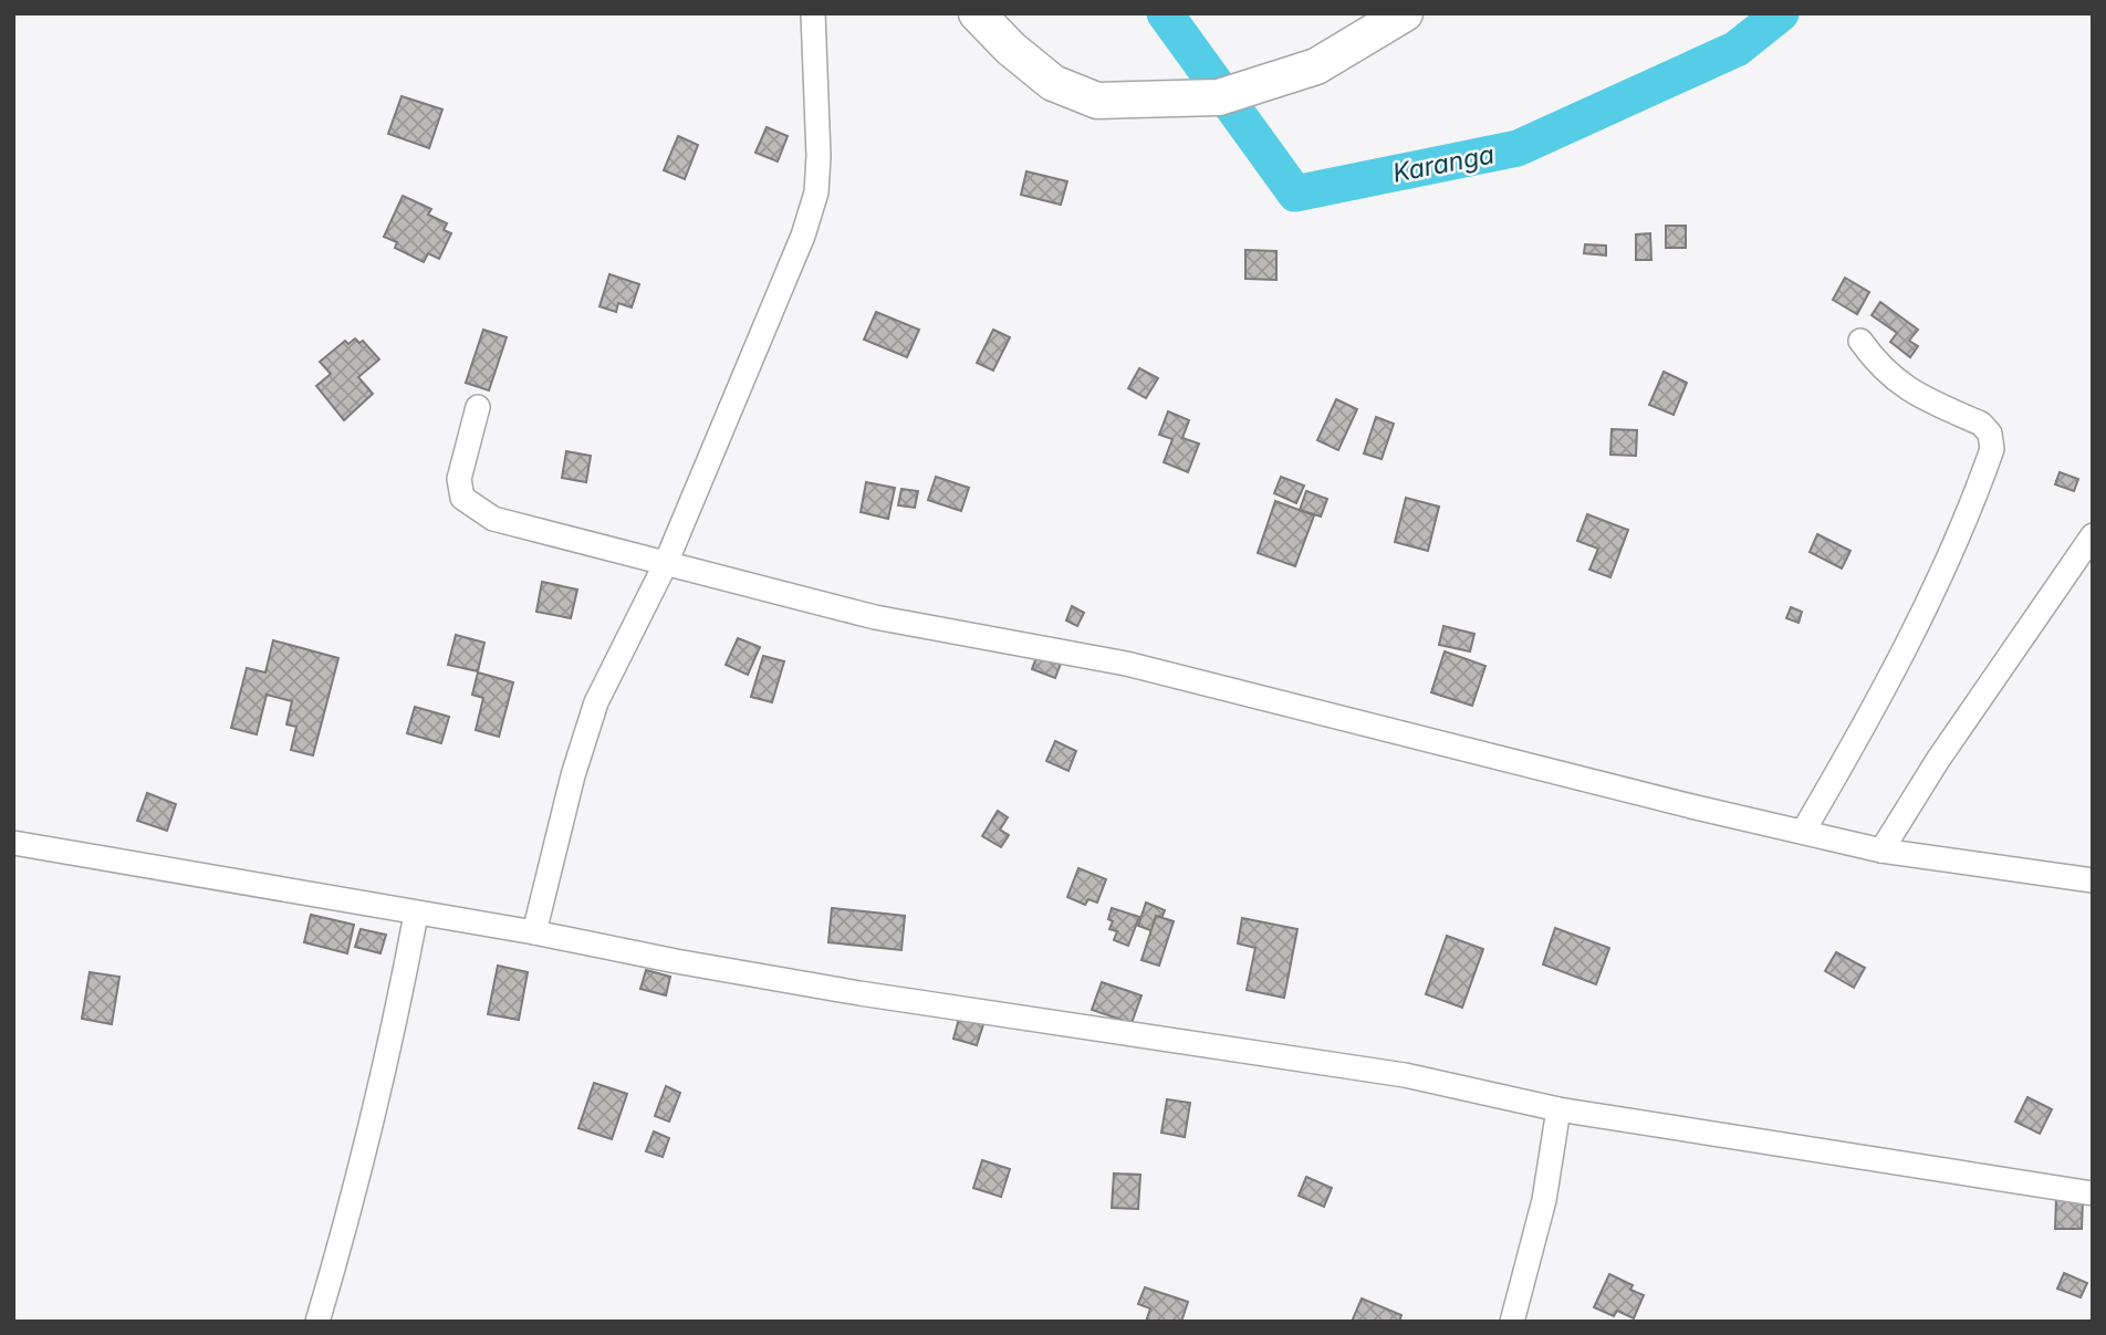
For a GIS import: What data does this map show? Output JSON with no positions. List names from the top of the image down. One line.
{"water":["Karanga"]}
